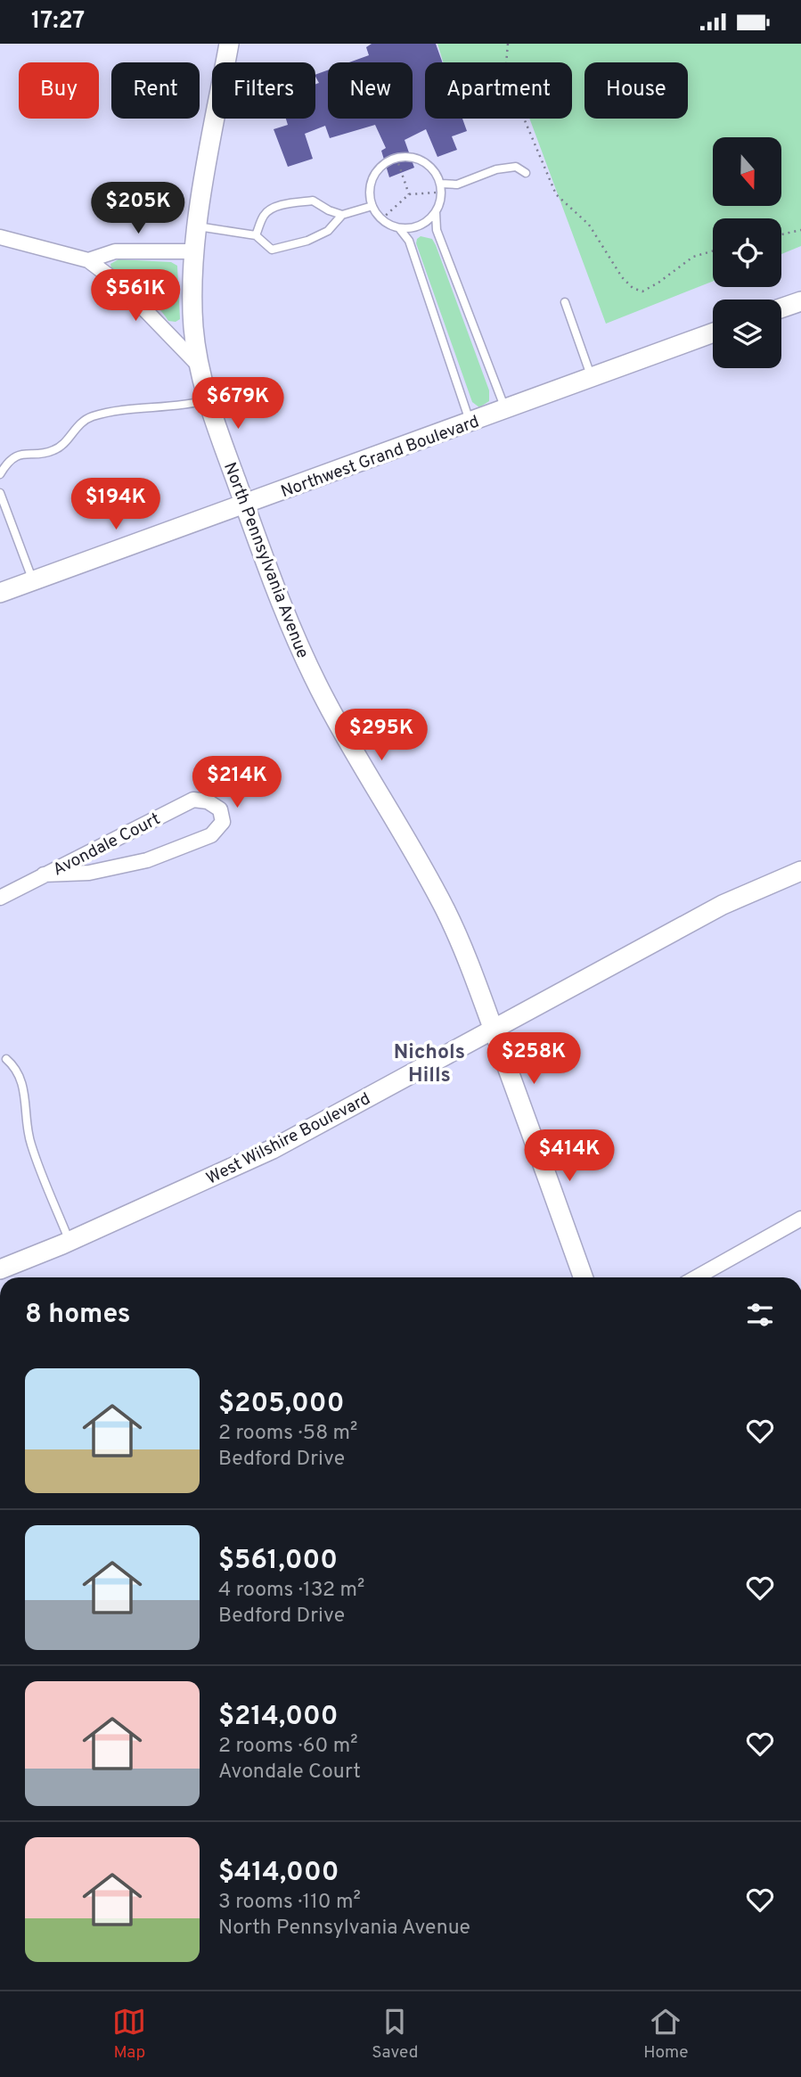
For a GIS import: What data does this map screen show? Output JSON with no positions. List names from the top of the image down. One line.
{"streets":{"street":["Northwest Grand Boulevard","North Pennsylvania Avenue","Avondale Court","West Wilshire Boulevard"]},"crossings":[["Northwest Grand Boulevard","North Pennsylvania Avenue"],["North Pennsylvania Avenue","West Wilshire Boulevard"]],"districts":["Nichols Hills"],"north":"bottom","page":{"status":"17:27","chip":["Buy","Rent","Filters","New","Apartment","House"],"price":["$205K","$561K","$679K","$194K","$295K","$214K","$258K","$414K"],"heading":"8 homes","list":[{"name":"$205,000","note":"2 rooms · 58 m² · Bedford Drive"},{"name":"$561,000","note":"4 rooms · 132 m² · Bedford Drive"},{"name":"$214,000","note":"2 rooms · 60 m² · Avondale Court"},{"name":"$414,000","note":"3 rooms · 110 m² · North Pennsylvania Avenue"}],"tabs":["Map","Saved","Home"]}}
